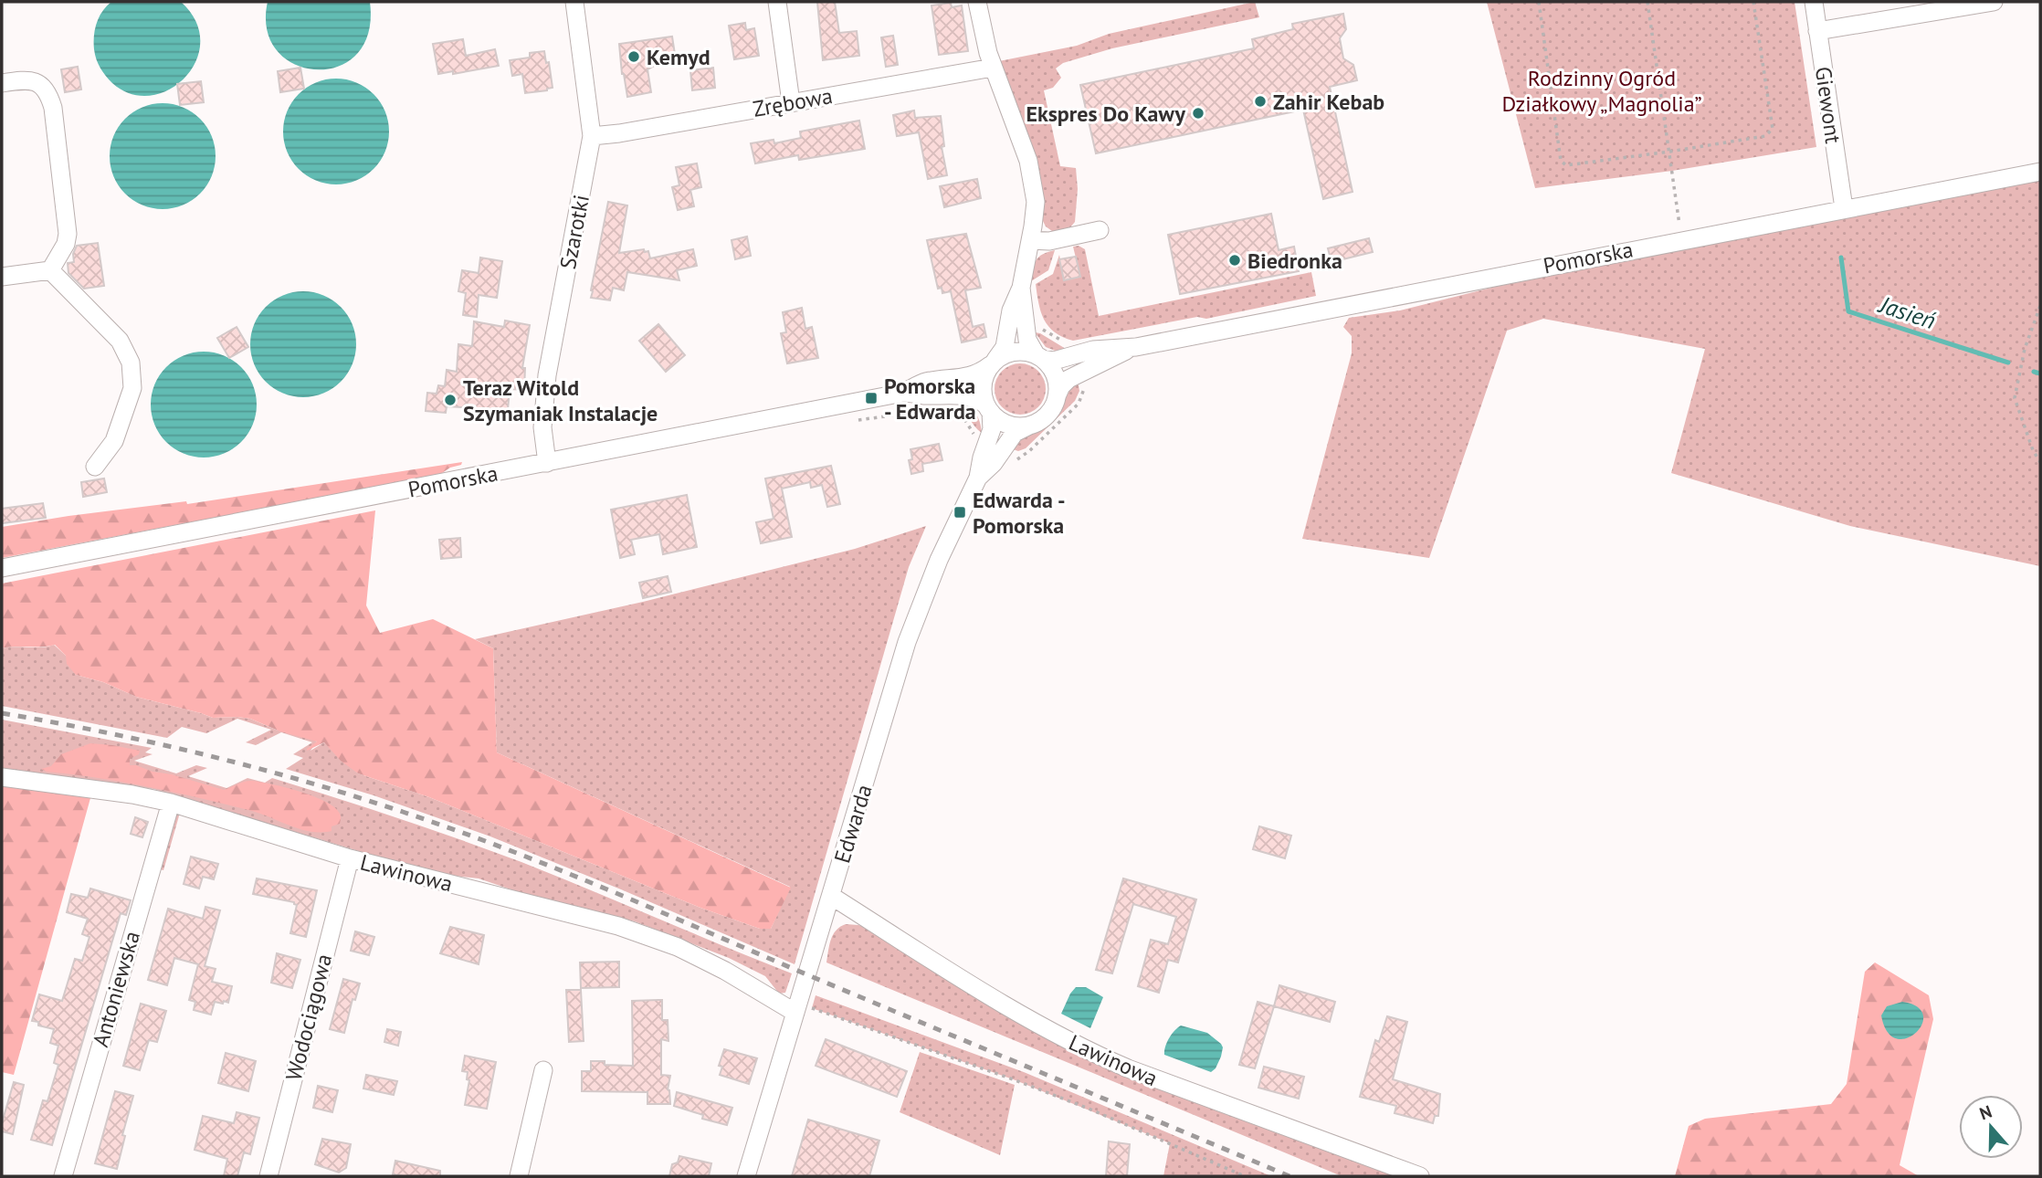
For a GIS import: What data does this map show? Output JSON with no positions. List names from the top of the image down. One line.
{"streets":{"street":["Zrębowa","Giewont","Szarotki","Pomorska","Edwarda","Lawinowa","Antoniewska","Wodociągowa"]},"crossings":[["Zrębowa","Szarotki"],["Giewont","Pomorska"],["Szarotki","Pomorska"],["Pomorska","Edwarda"],["Edwarda","Lawinowa"],["Lawinowa","Antoniewska"],["Lawinowa","Wodociągowa"]],"water":["Jasień"],"parks":["Rodzinny Ogród Działkowy „Magnolia”"],"places":{"other":["Kemyd","Zahir Kebab","Ekspres Do Kawy","Biedronka","Teraz Witold Szymaniak Instalacje"],"transit":["Pomorska - Edwarda","Edwarda - Pomorska"]},"north":"top"}
